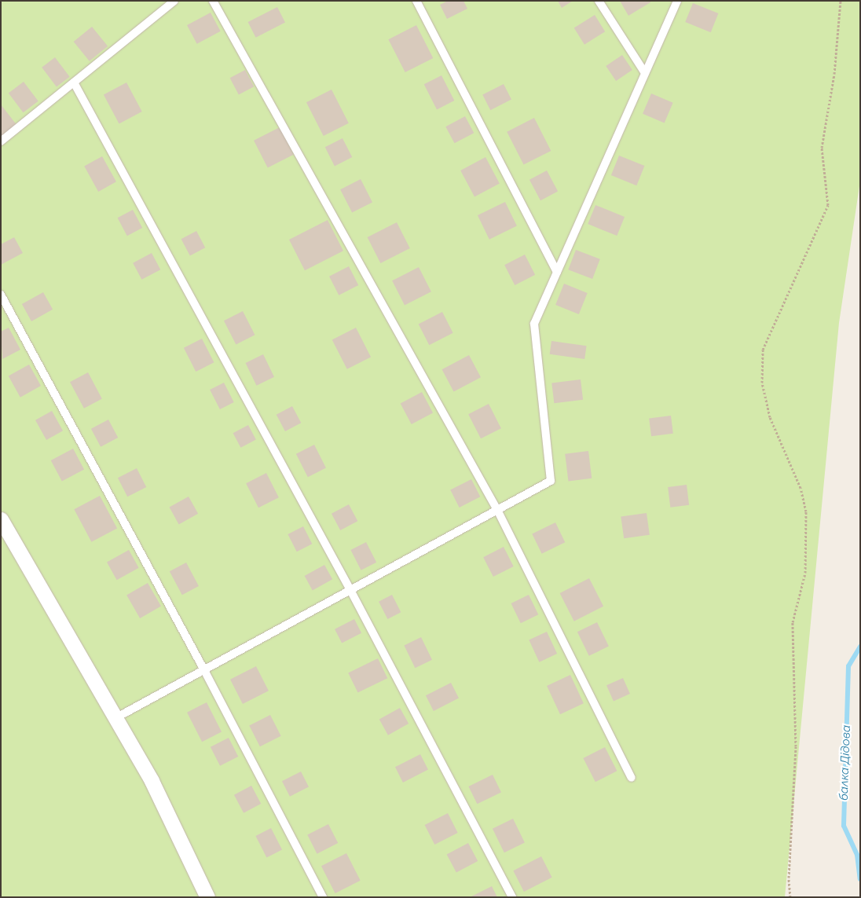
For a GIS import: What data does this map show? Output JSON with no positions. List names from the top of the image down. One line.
{"water":["балка Дідова"]}
